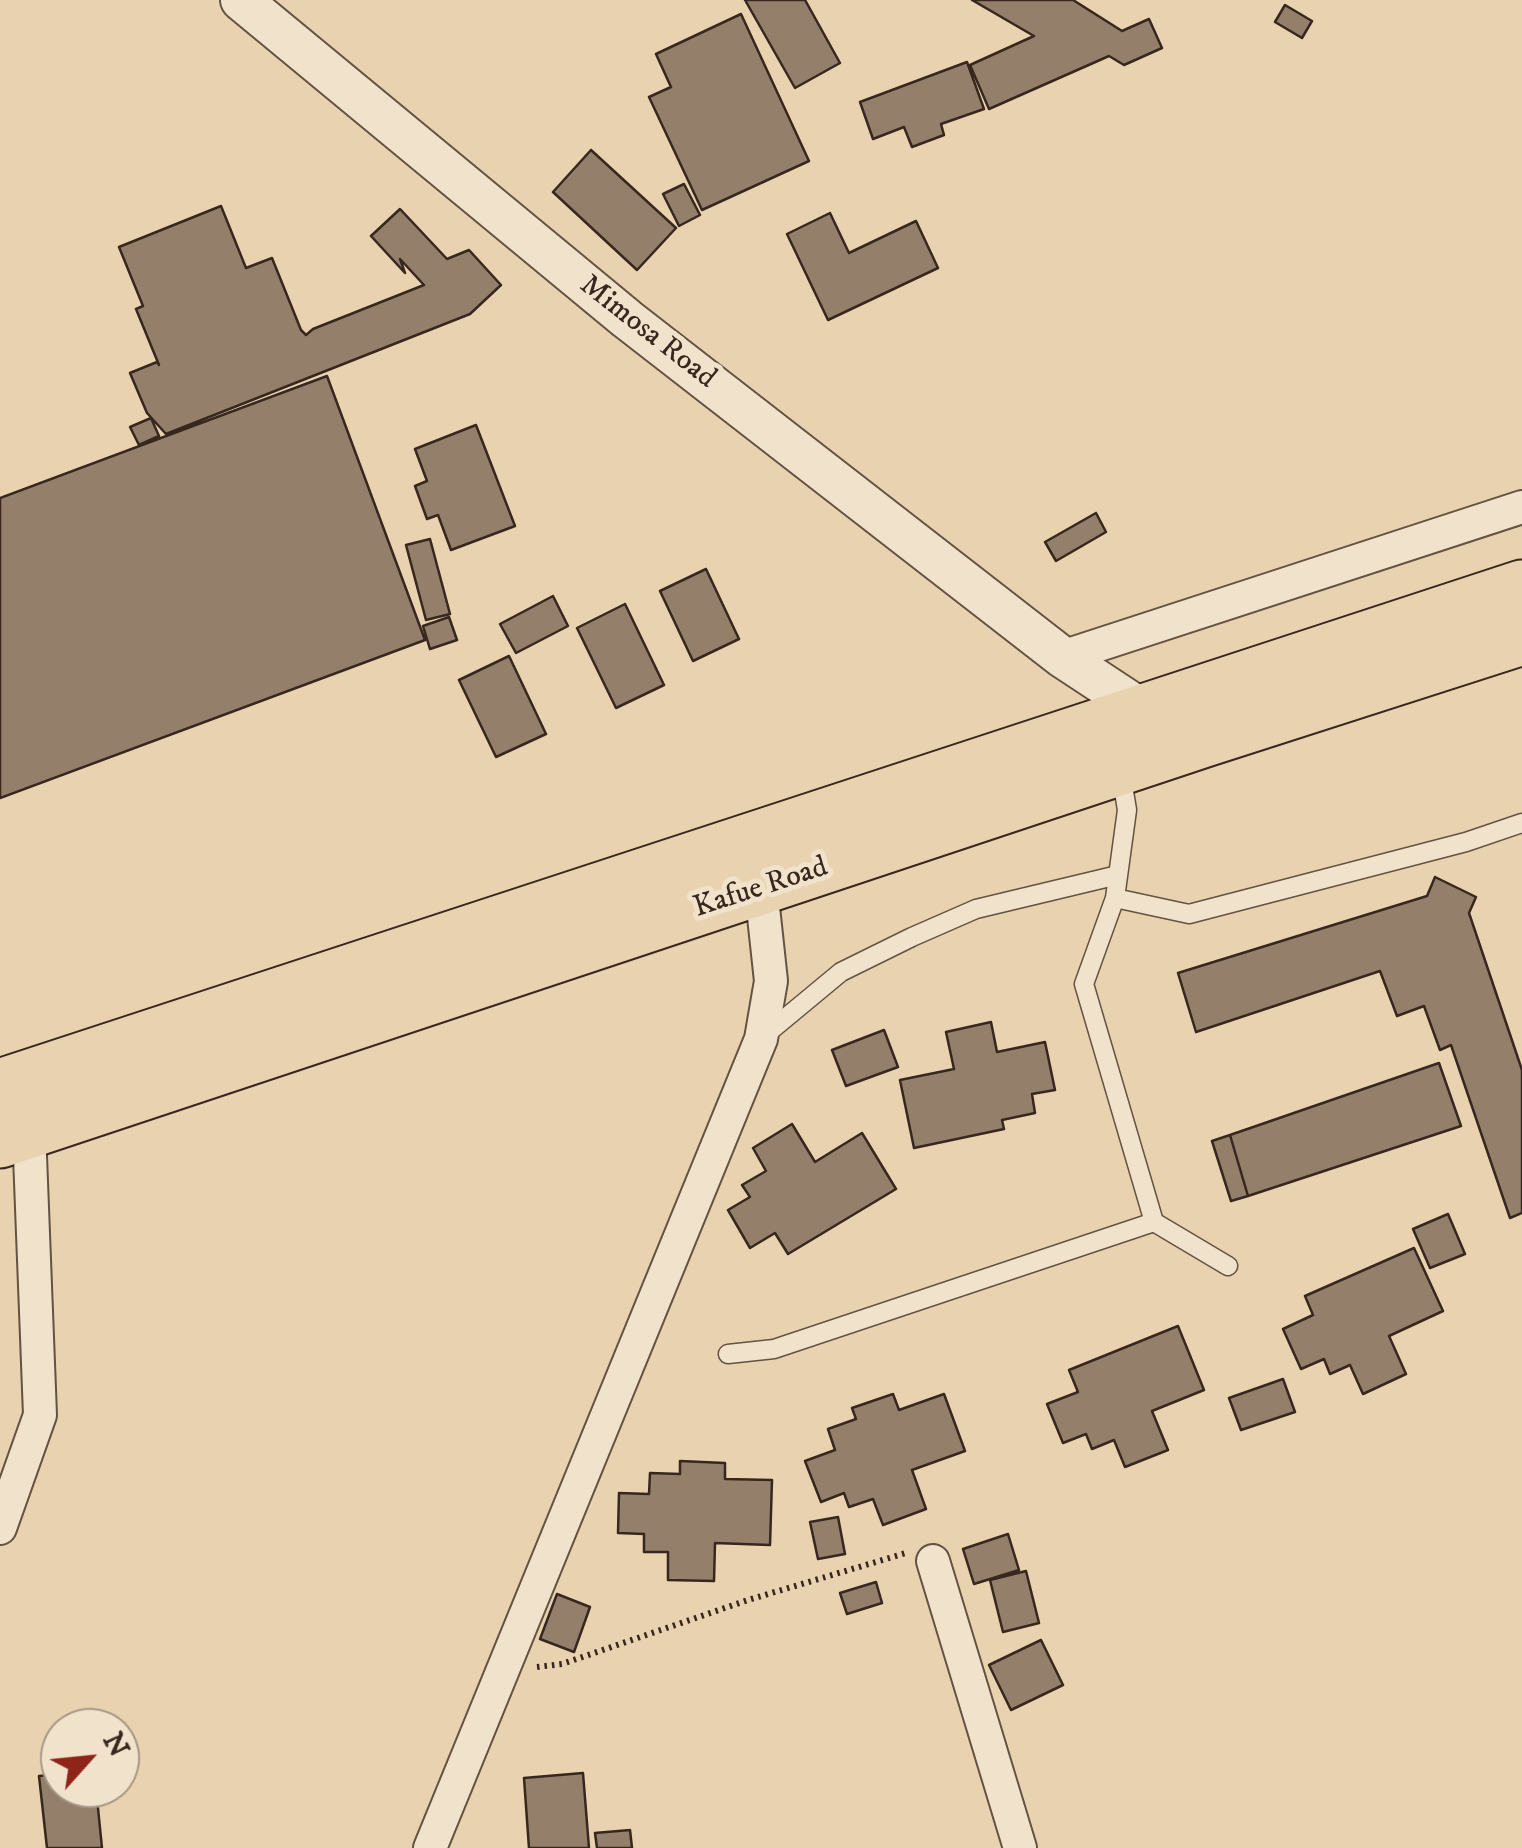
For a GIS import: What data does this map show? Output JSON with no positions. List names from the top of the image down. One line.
{"streets":{"highway":["Kafue Road"],"street":["Mimosa Road"]},"crossings":[["Mimosa Road","Kafue Road"]],"north":"top right"}
